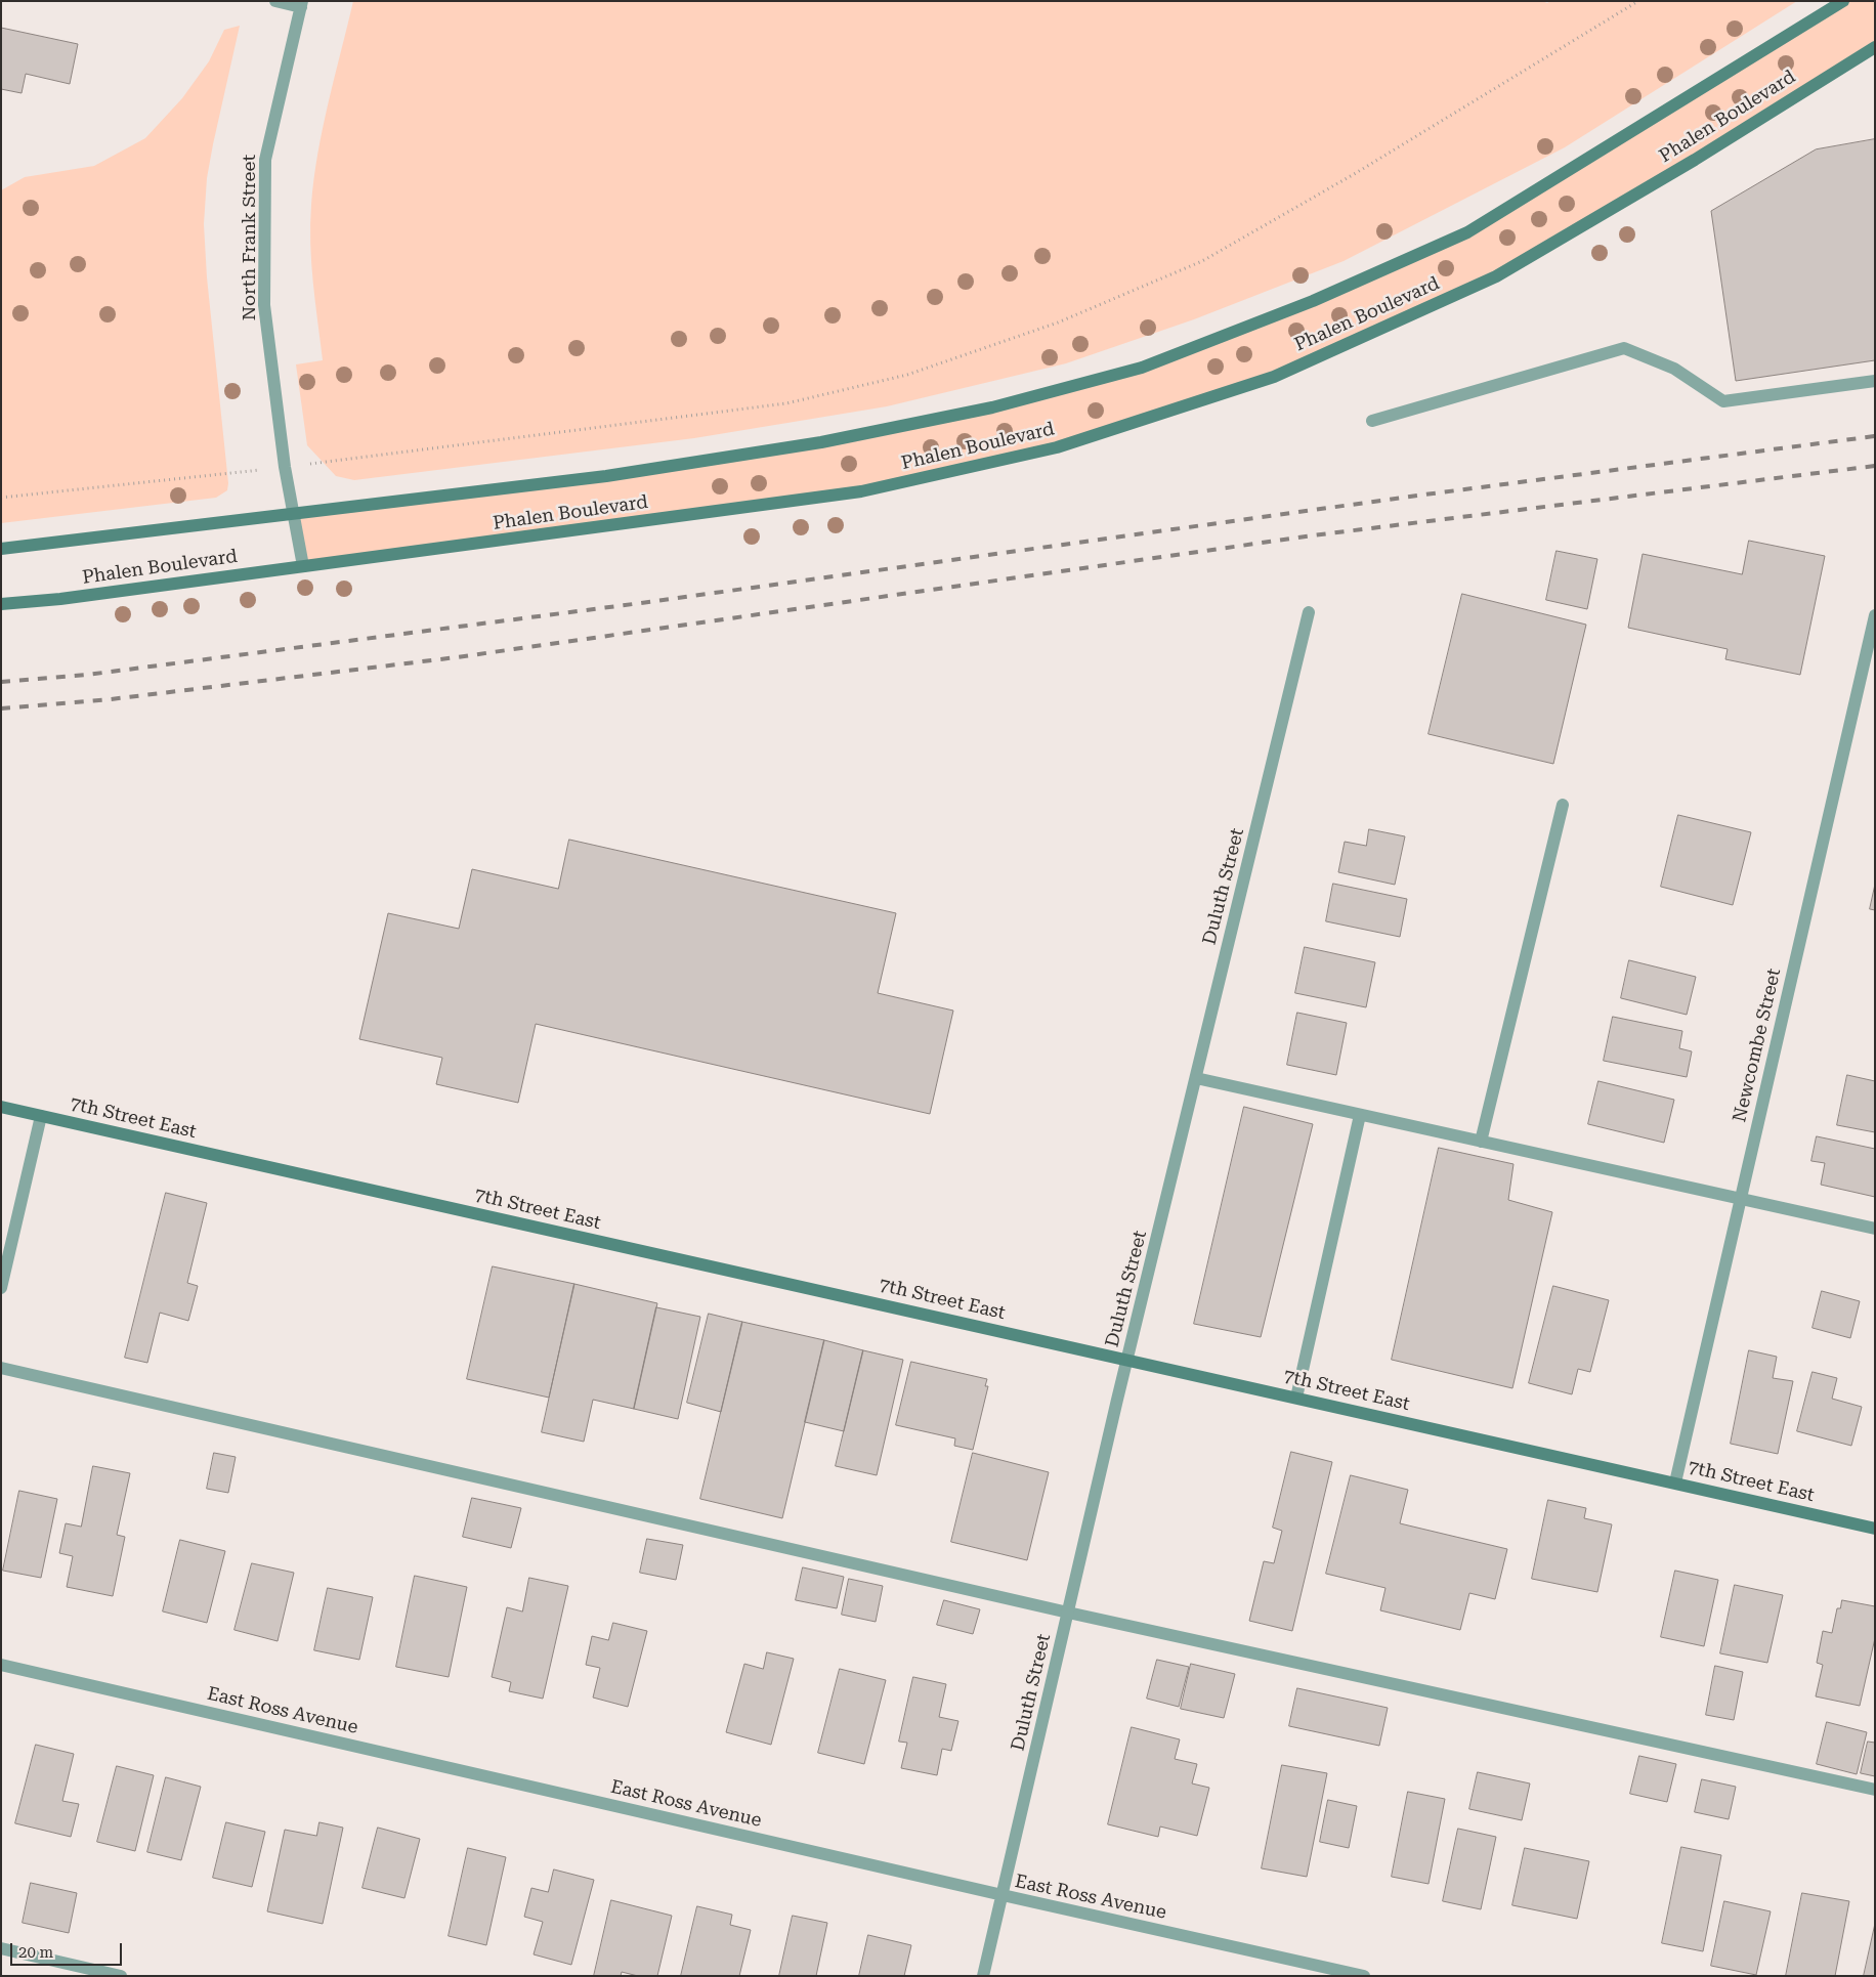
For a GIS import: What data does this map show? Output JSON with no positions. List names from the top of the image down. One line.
{"streets":{"main road":["Phalen Boulevard","7th Street East"],"street":["North Frank Street","Duluth Street","Newcombe Street","East Ross Avenue"]},"crossings":[["Phalen Boulevard","North Frank Street"],["Duluth Street","7th Street East"],["Duluth Street","East Ross Avenue"],["Newcombe Street","7th Street East"]],"scale_bar":"20 m"}
